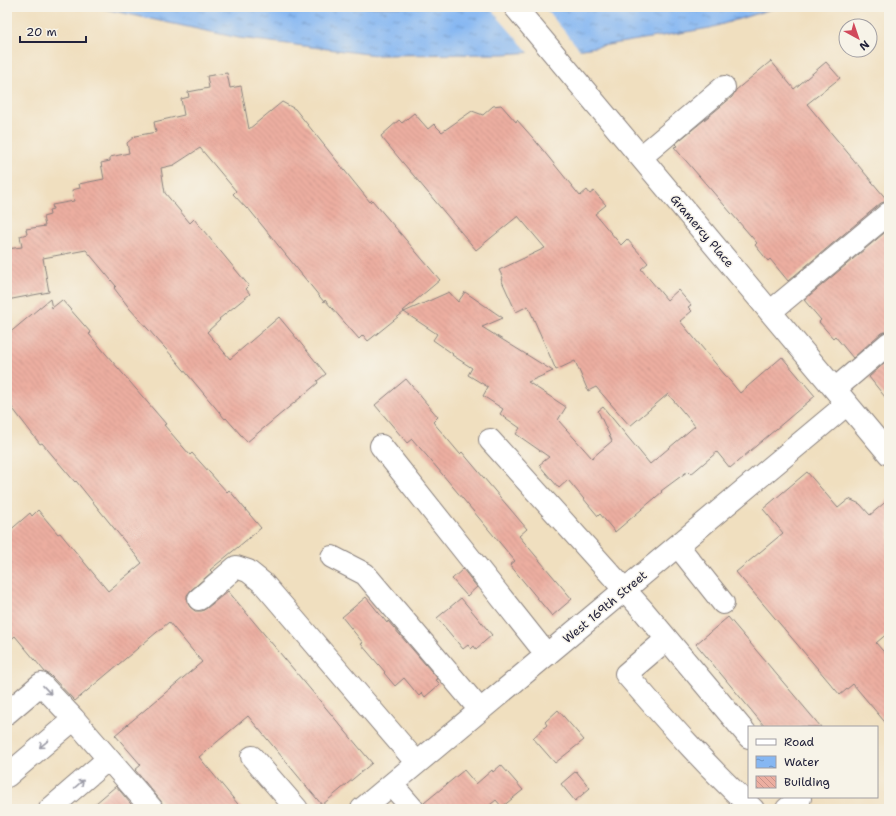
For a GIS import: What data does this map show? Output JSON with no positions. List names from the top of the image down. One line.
{"streets":{"street":["Gramercy Place","West 169th Street"]},"crossings":[["Gramercy Place","West 169th Street"]],"legend":["Road","Water","Building"],"scale_bar":"20 m","north":"bottom right"}
